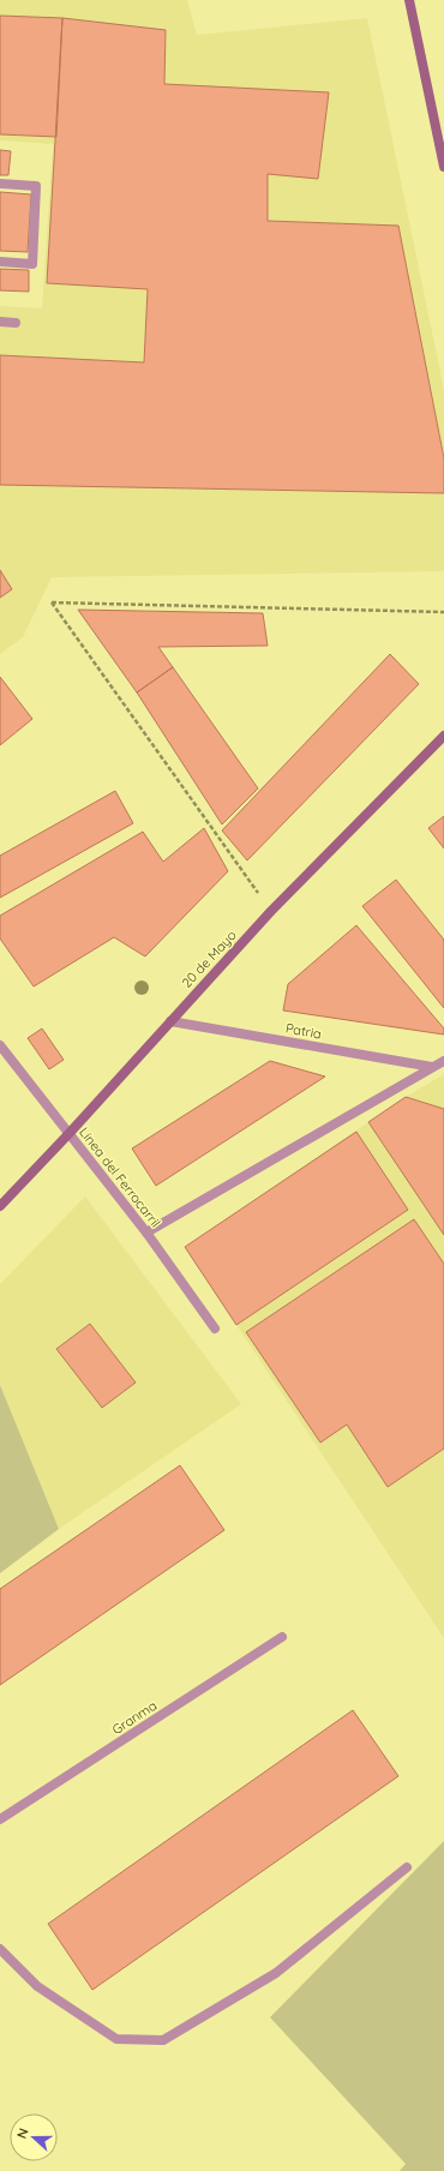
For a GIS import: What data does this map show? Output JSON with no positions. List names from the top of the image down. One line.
{"streets":{"main road":["20 de Mayo"],"street":["Patria","Línea del Ferrocarril","Granma"]},"crossings":[["20 de Mayo","Patria"],["20 de Mayo","Línea del Ferrocarril"]],"north":"left"}
